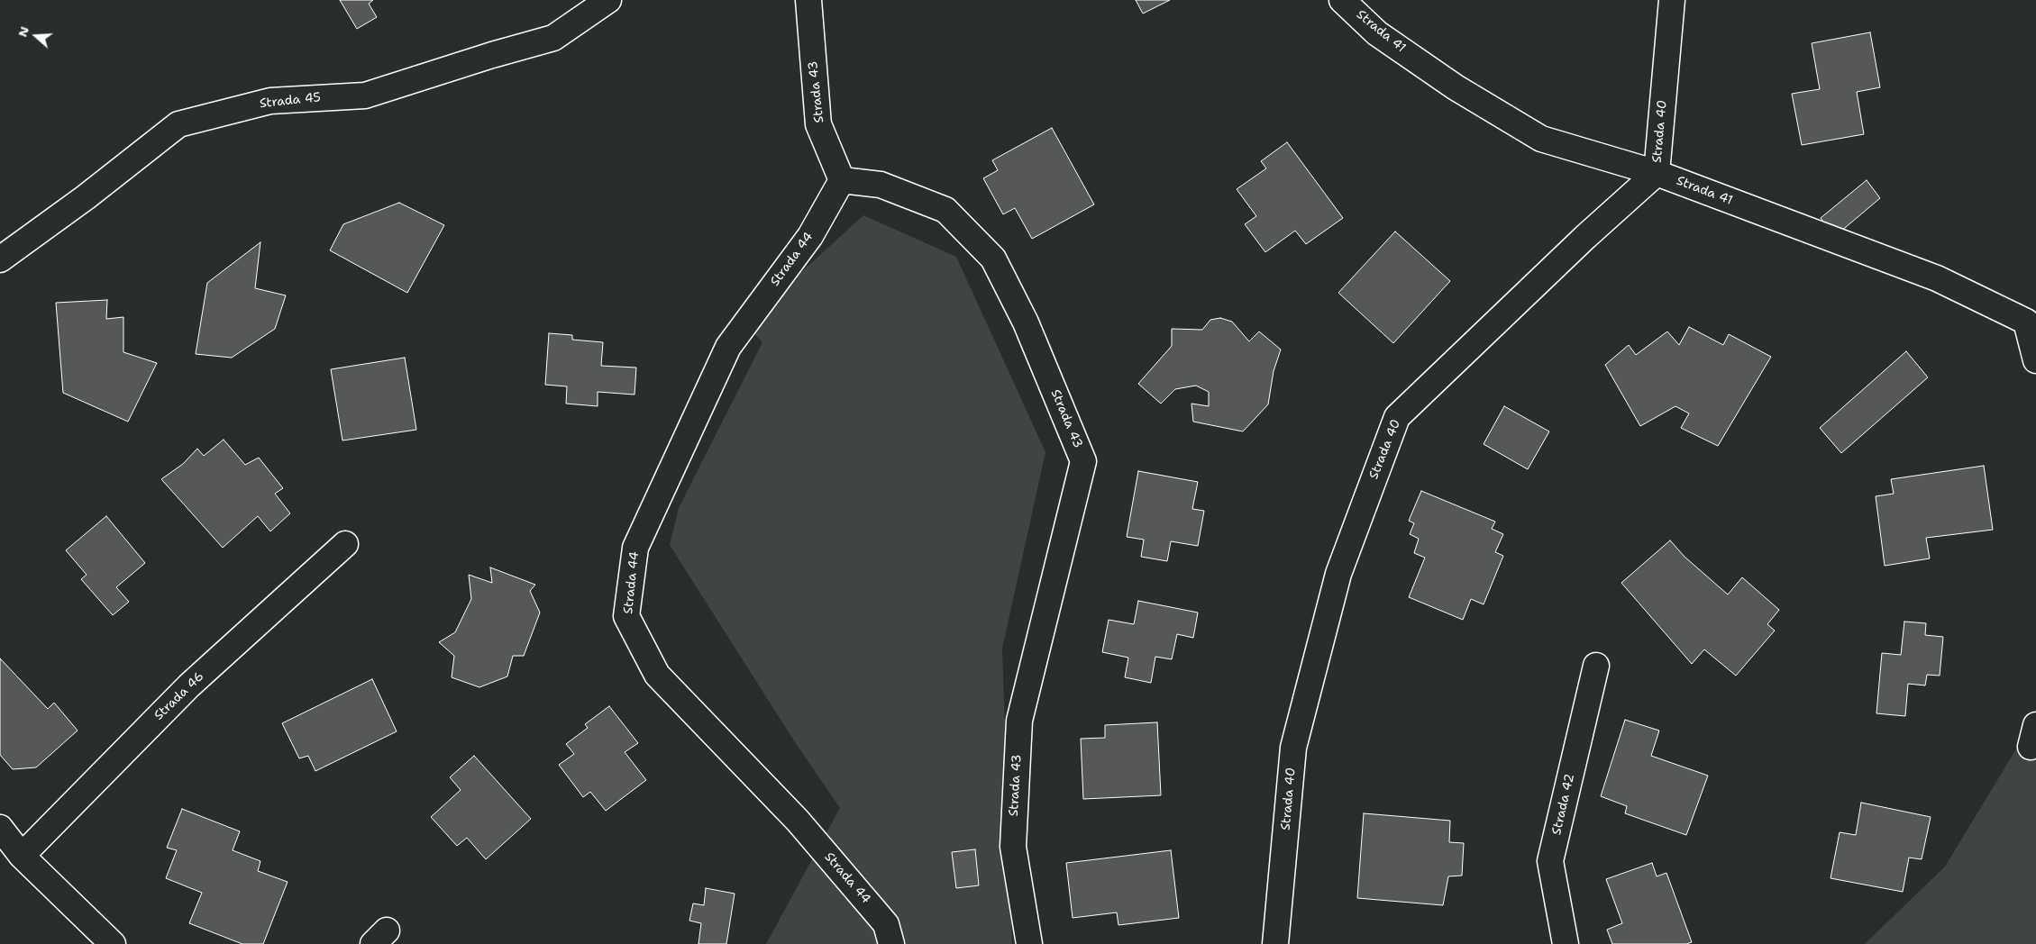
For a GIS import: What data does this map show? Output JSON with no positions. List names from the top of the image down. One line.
{"streets":{"street":["Strada 41","Strada 43","Strada 45","Strada 40","Strada 44","Strada 46","Strada 42"]},"crossings":[["Strada 41","Strada 40"],["Strada 43","Strada 44"]],"north":"left"}
